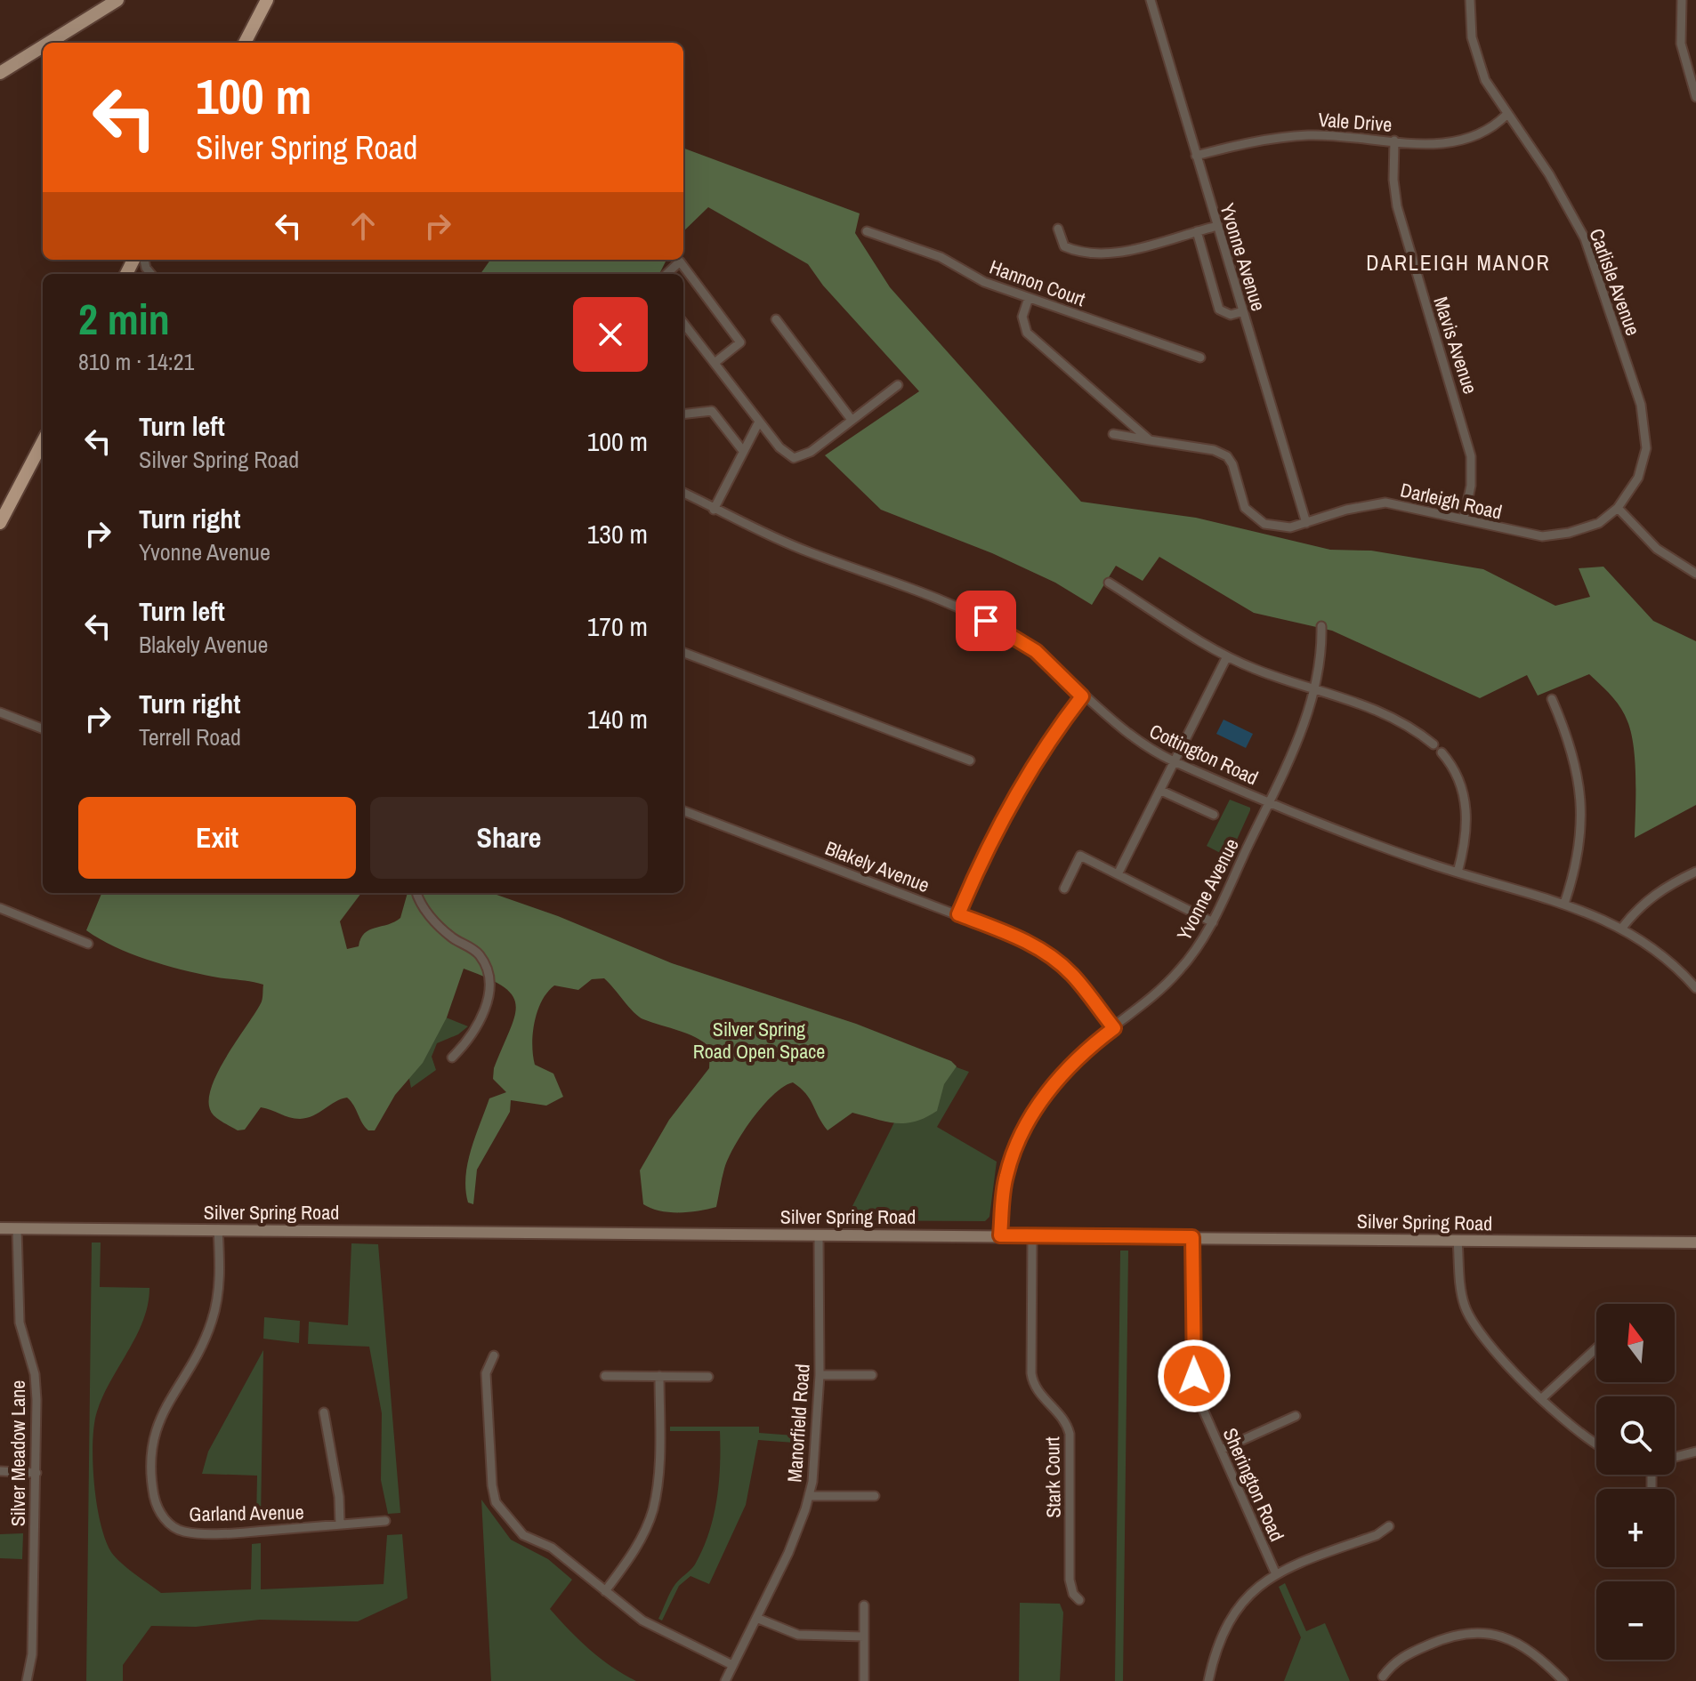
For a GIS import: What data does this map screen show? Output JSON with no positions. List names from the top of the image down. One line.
{"streets":{"main road":["Silver Spring Road"],"street":["Vale Drive","Yvonne Avenue","Carlisle Avenue","Hannon Court","Mavis Avenue","Darleigh Road","Cottington Road","Blakely Avenue","Manorfield Road","Silver Meadow Lane","Stark Court","Sherington Road","Garland Avenue"]},"crossings":[["Vale Drive","Yvonne Avenue"],["Vale Drive","Carlisle Avenue"],["Vale Drive","Mavis Avenue"],["Yvonne Avenue","Darleigh Road"],["Yvonne Avenue","Cottington Road"],["Yvonne Avenue","Blakely Avenue"],["Yvonne Avenue","Silver Spring Road"],["Carlisle Avenue","Darleigh Road"],["Mavis Avenue","Darleigh Road"],["Silver Spring Road","Manorfield Road"],["Silver Spring Road","Silver Meadow Lane"],["Silver Spring Road","Stark Court"],["Silver Spring Road","Sherington Road"],["Silver Spring Road","Garland Avenue"]],"districts":["DARLEIGH MANOR"],"parks":["Silver Spring Road Open Space"],"north":"top","page":{"turn":["100 m","Silver Spring Road"],"heading":["2 min","810 m · 14:21"],"list":[{"name":"Turn left","note":"Silver Spring Road","value":"100 m"},{"name":"Turn right","note":"Yvonne Avenue","value":"130 m"},{"name":"Turn left","note":"Blakely Avenue","value":"170 m"},{"name":"Turn right","note":"Terrell Road","value":"140 m"}],"buttons":["Exit","Share"],"map_buttons":["+","−"]}}
